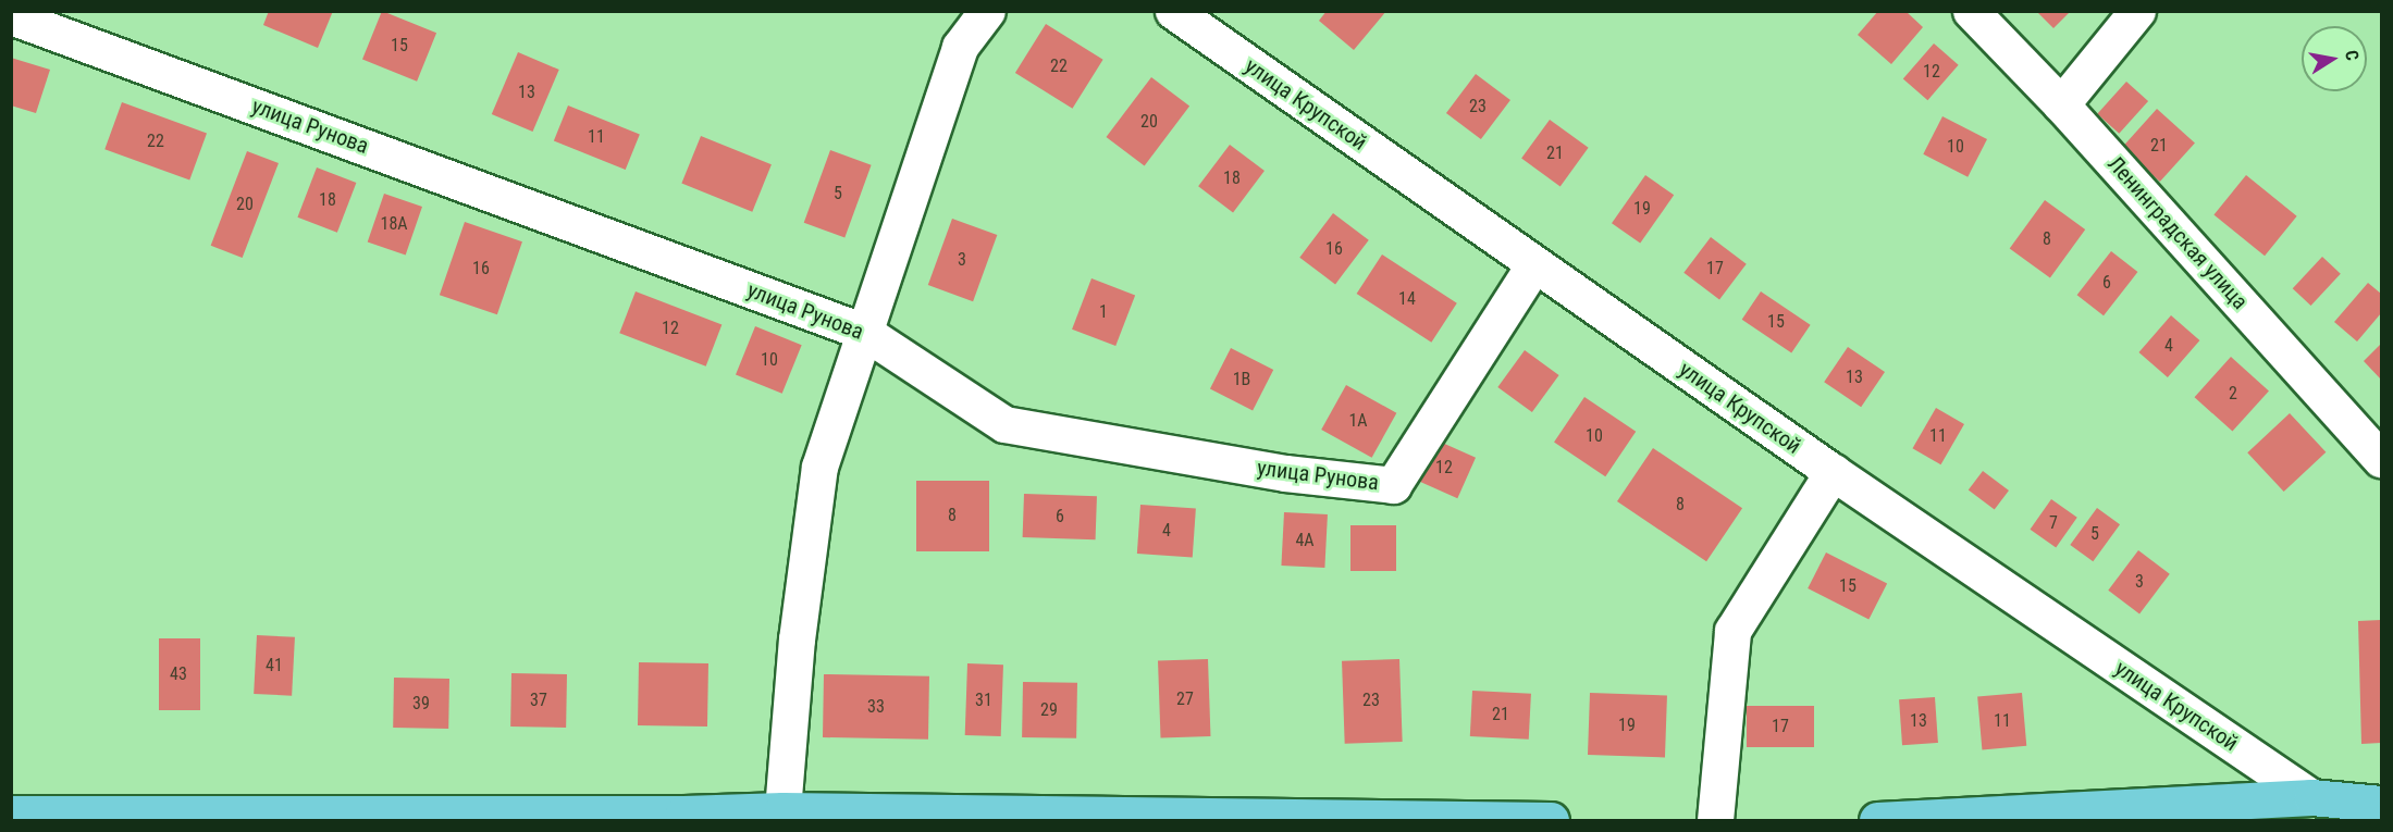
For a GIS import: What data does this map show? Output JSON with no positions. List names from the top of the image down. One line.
{"streets":{"street":["улица Крупской","улица Рунова","Ленинградская улица"]},"crossings":[["улица Крупской","улица Рунова"]],"house_numbers":["15","22","12","13","23","20","11","22","21","10","21","18","5","18","20","19","18А","8","16","3","16","17","6","14","1","15","12","4","10","13","1В","2","1А","10","11","12","8","8","6","7","4","5","4А","3","15","41","43","27","37","31","23","39","33","29","21","13","11","19","17"],"north":"right"}
